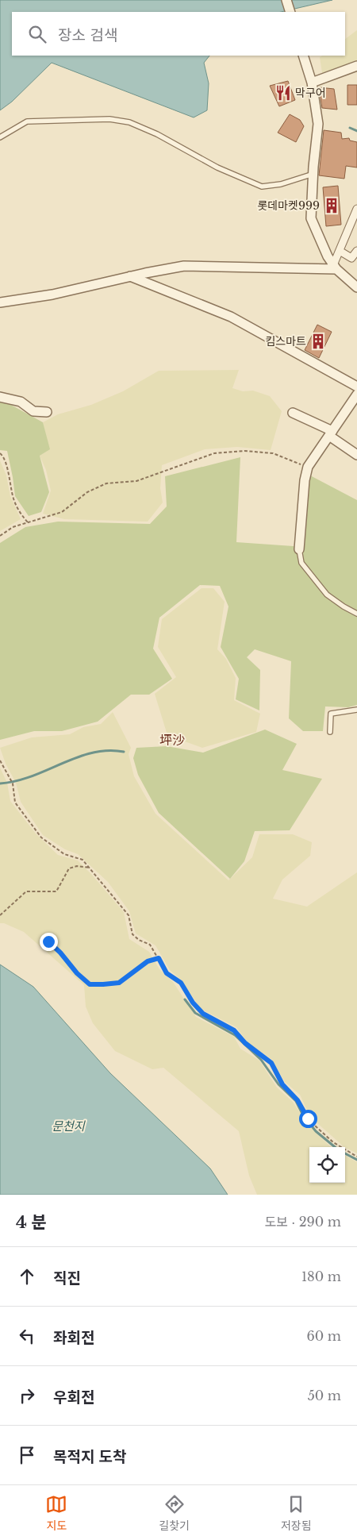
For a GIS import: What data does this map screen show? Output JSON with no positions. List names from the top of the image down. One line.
{"districts":["坪沙"],"water":["문천지"],"places":{"restaurant":["막구어"],"building":["롯데마켓999","킴스마트"]},"page":{"search":"장소 검색","heading":["4 분","도보 · 290 m"],"list":[["직진","180 m"],["좌회전","60 m"],["우회전","50 m"],"목적지 도착"],"nav":["지도","길찾기","저장됨"]}}
